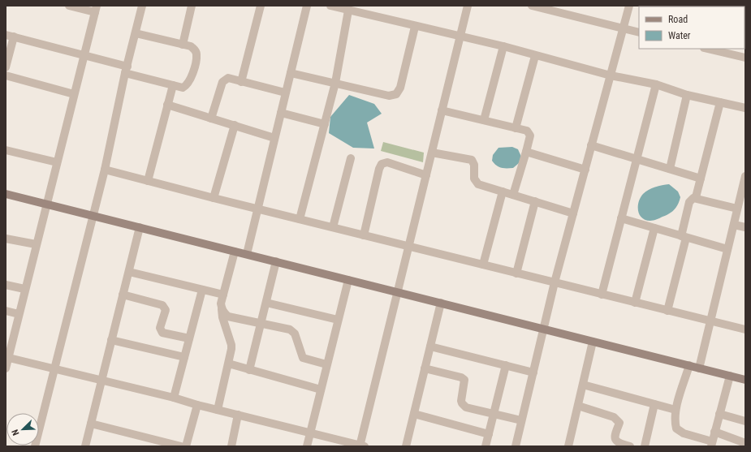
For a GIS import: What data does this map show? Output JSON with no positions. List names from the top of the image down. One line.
{"legend":["Road","Water"],"north":"bottom left"}
